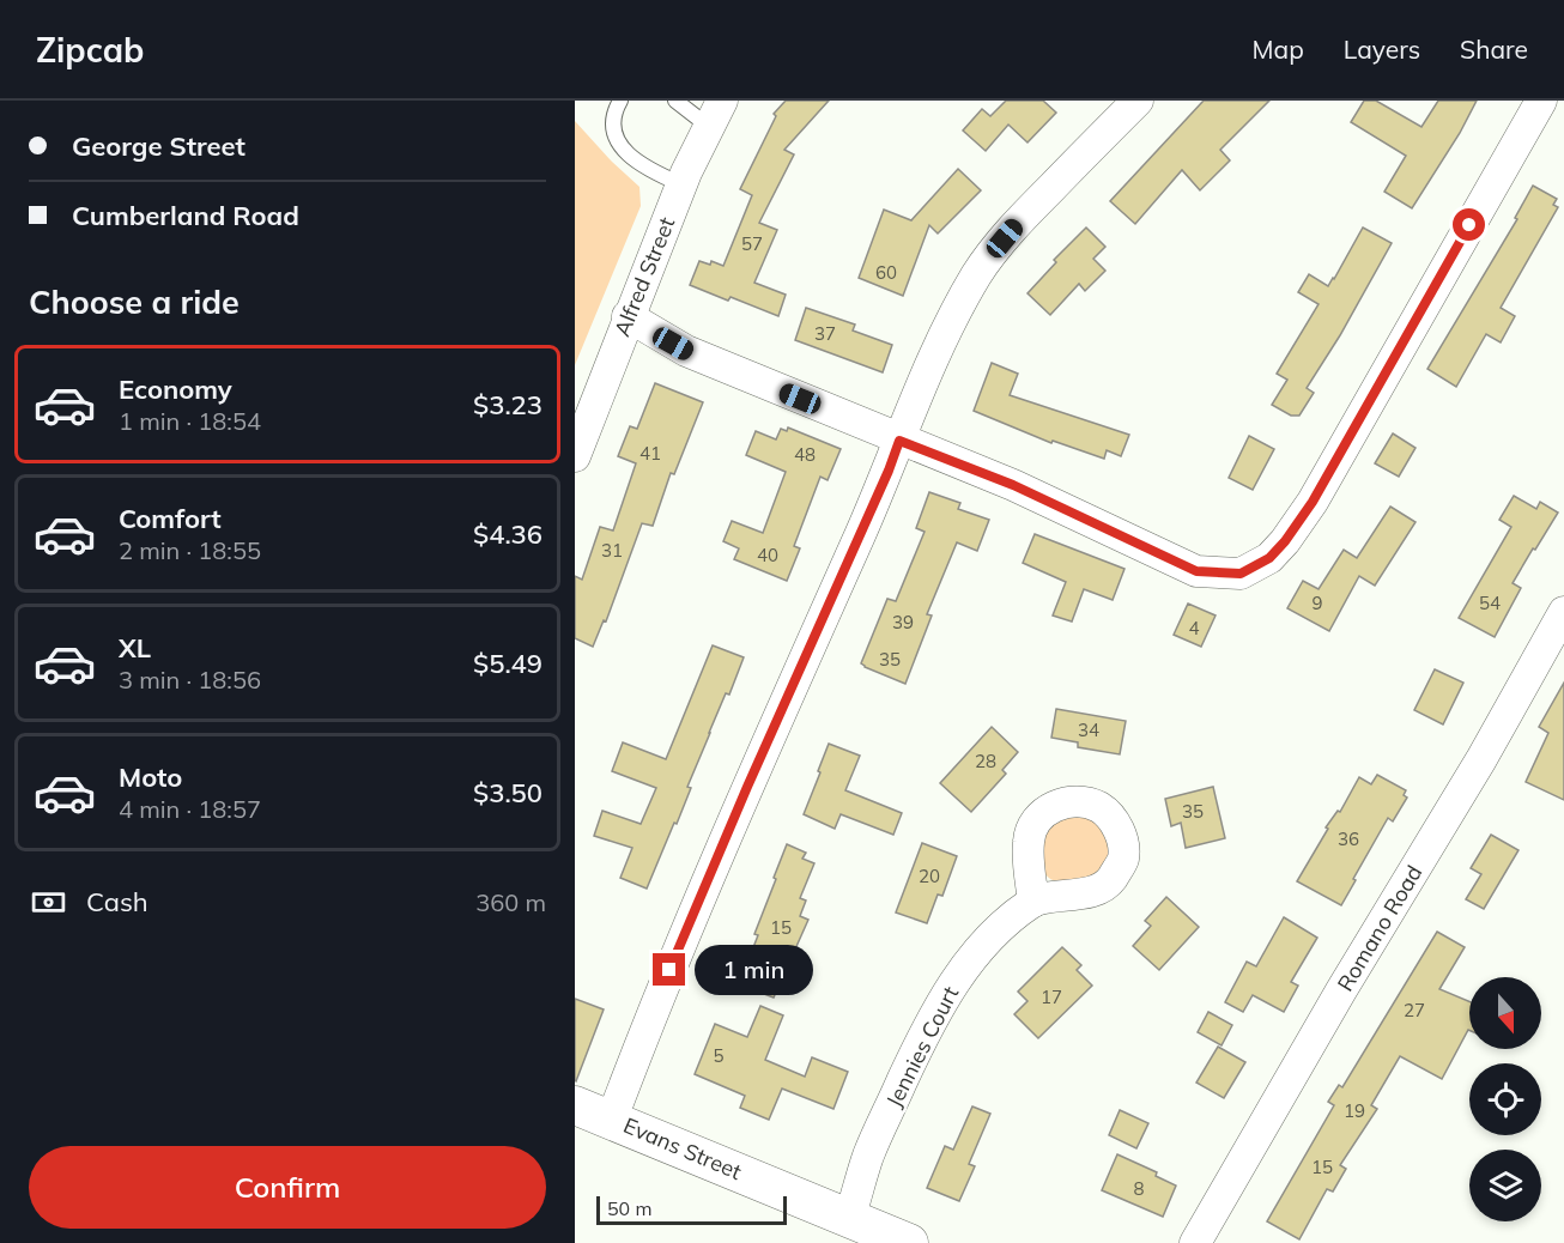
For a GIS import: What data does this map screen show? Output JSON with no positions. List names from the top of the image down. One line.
{"streets":{"street":["Alfred Street","Romano Road","Jennies Court","Evans Street"]},"crossings":[["Jennies Court","Evans Street"]],"house_numbers":["57","60","37","41","48","31","40","9","54","39","4","35","34","28","35","36","20","15","17","27","5","19","15","8"],"scale_bar":"50 m","north":"bottom","page":{"header":"Zipcab","nav":["Map","Layers","Share"],"banner":["George Street","Cumberland Road"],"heading":"Choose a ride","list":[{"name":"Economy","note":"1 min · 18:54","value":"$3.23"},{"name":"Comfort","note":"2 min · 18:55","value":"$4.36"},{"name":"XL","note":"3 min · 18:56","value":"$5.49"},{"name":"Moto","note":"4 min · 18:57","value":"$3.50"}],"pay":["Cash","360 m"],"bubble":"1 min","buttons":"Confirm","scale":"50 m"}}
